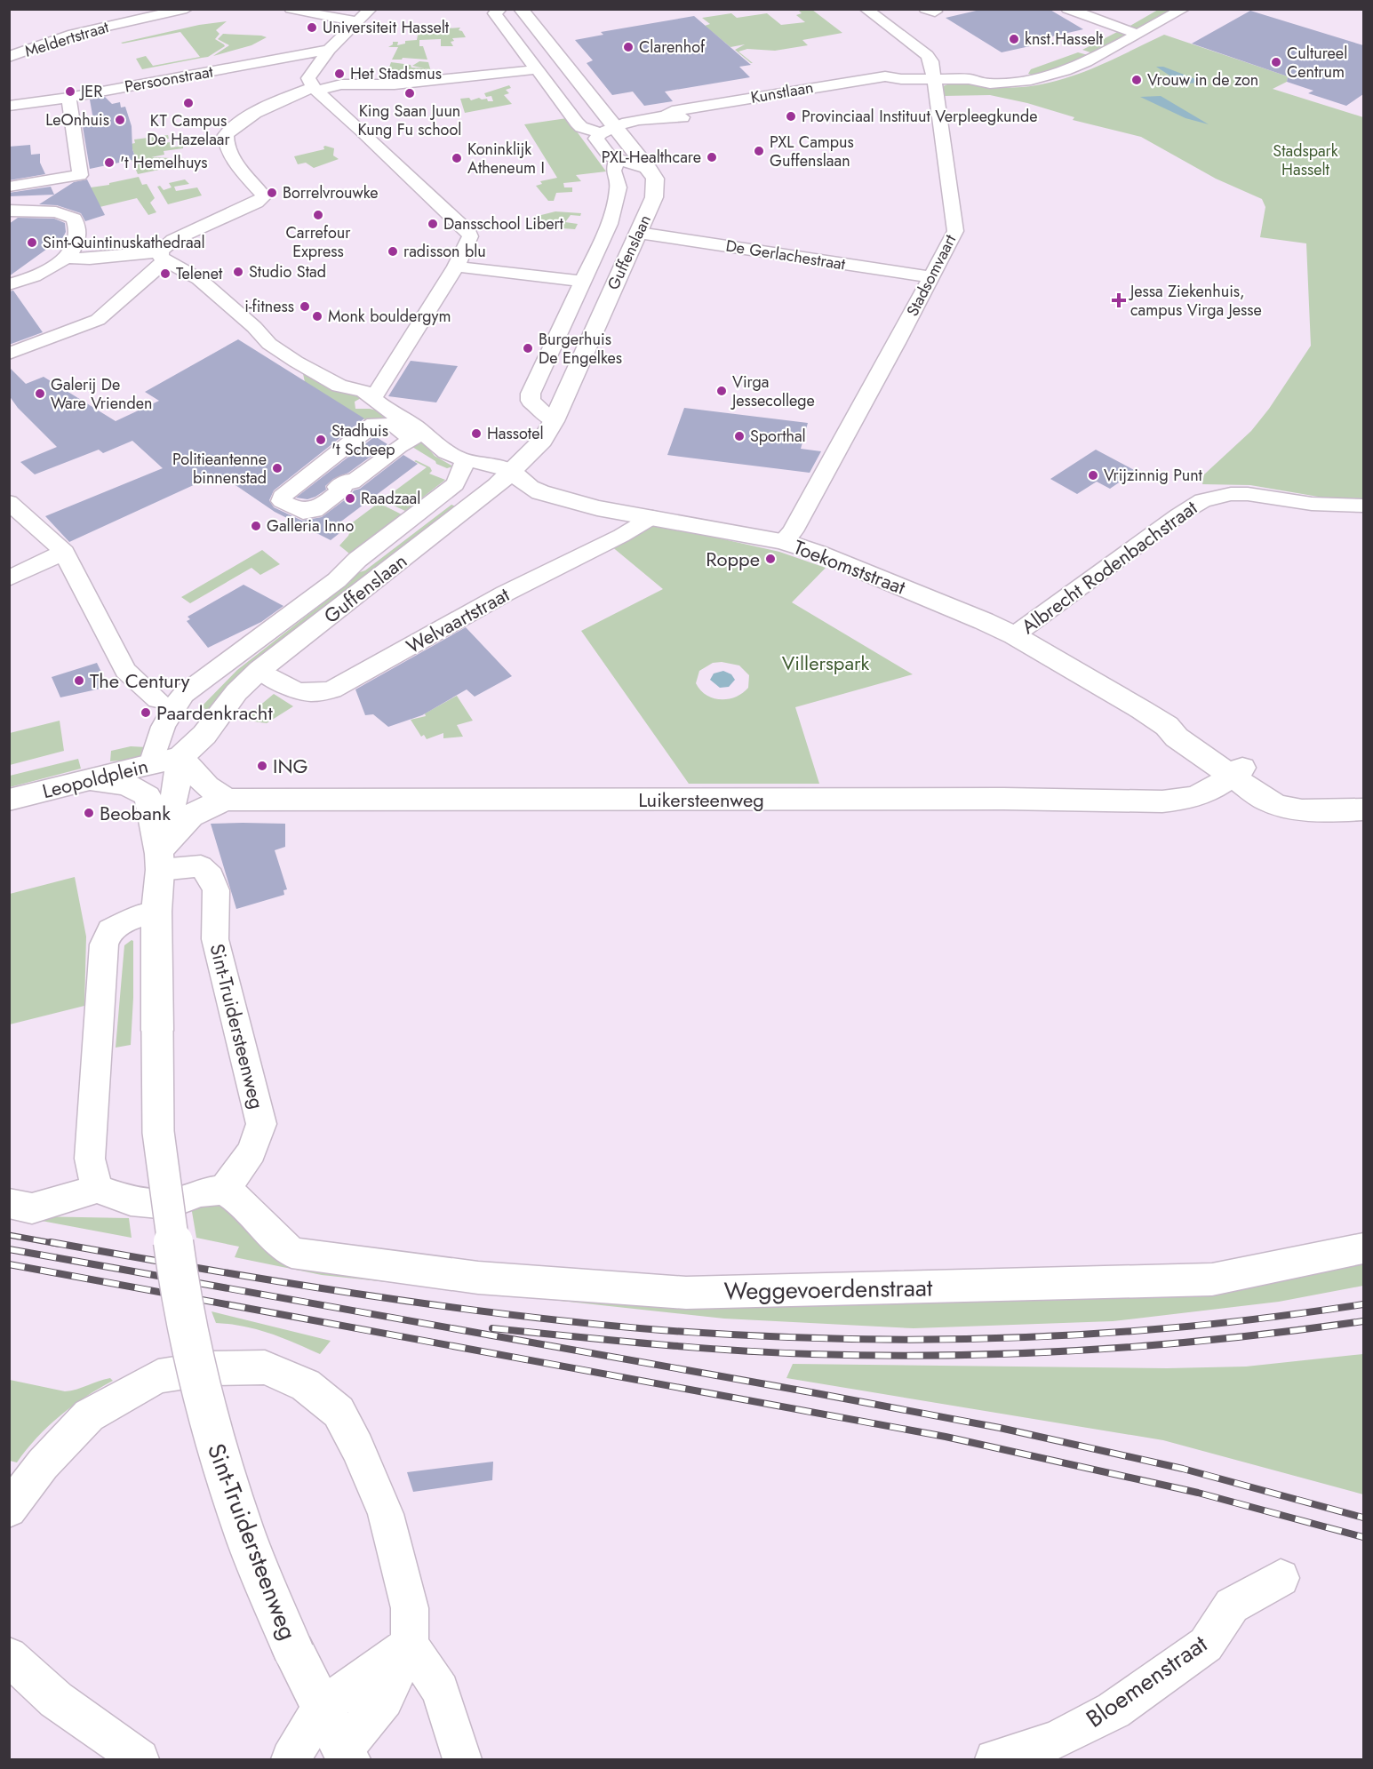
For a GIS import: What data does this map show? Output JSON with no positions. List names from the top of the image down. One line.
{"streets":{"main road":["Guffenslaan","Toekomststraat","Leopoldplein","Luikersteenweg","Sint-Truidersteenweg"],"street":["Meldertstraat","Persoonstraat","Kunstlaan","De Gerlachestraat","Stadsomvaart","Albrecht Rodenbachstraat","Welvaartstraat","Weggevoerdenstraat","Bloemenstraat"]},"crossings":[["Kunstlaan","Guffenslaan"],["Kunstlaan","Stadsomvaart"],["Guffenslaan","De Gerlachestraat"],["Guffenslaan","Toekomststraat"],["Guffenslaan","Welvaartstraat"],["Guffenslaan","Leopoldplein"],["Guffenslaan","Sint-Truidersteenweg"],["De Gerlachestraat","Stadsomvaart"],["Stadsomvaart","Toekomststraat"],["Toekomststraat","Albrecht Rodenbachstraat"],["Toekomststraat","Welvaartstraat"],["Toekomststraat","Luikersteenweg"],["Leopoldplein","Sint-Truidersteenweg"],["Luikersteenweg","Sint-Truidersteenweg"],["Sint-Truidersteenweg","Weggevoerdenstraat"]],"parks":["Stadspark Hasselt","Villerspark"],"places":{"other":["Universiteit Hasselt","knst.Hasselt","Clarenhof","Cultureel Centrum","Het Stadsmus","Vrouw in de zon","JER","King Saan Juun Kung Fu school","KT Campus De Hazelaar","Provinciaal Instituut Verpleegkunde","LeOnhuis","PXL Campus Guffenslaan","PXL-Healthcare","Koninklijk Atheneum I","'t Hemelhuys","Borrelvrouwke","Carrefour Express","Dansschool Libert","Sint-Quintinuskathedraal","radisson blu","Studio Stad","Telenet","i-fitness","Monk bouldergym","Burgerhuis De Engelkes","Virga Jessecollege","Galerij De Ware Vrienden","Hassotel","Sporthal","Stadhuis 't Scheep","Politieantenne binnenstad","Vrijzinnig Punt","Raadzaal","Galleria Inno","Roppe","The Century","Paardenkracht","ING","Beobank"],"health":["Jessa Ziekenhuis, campus Virga Jesse"]}}
